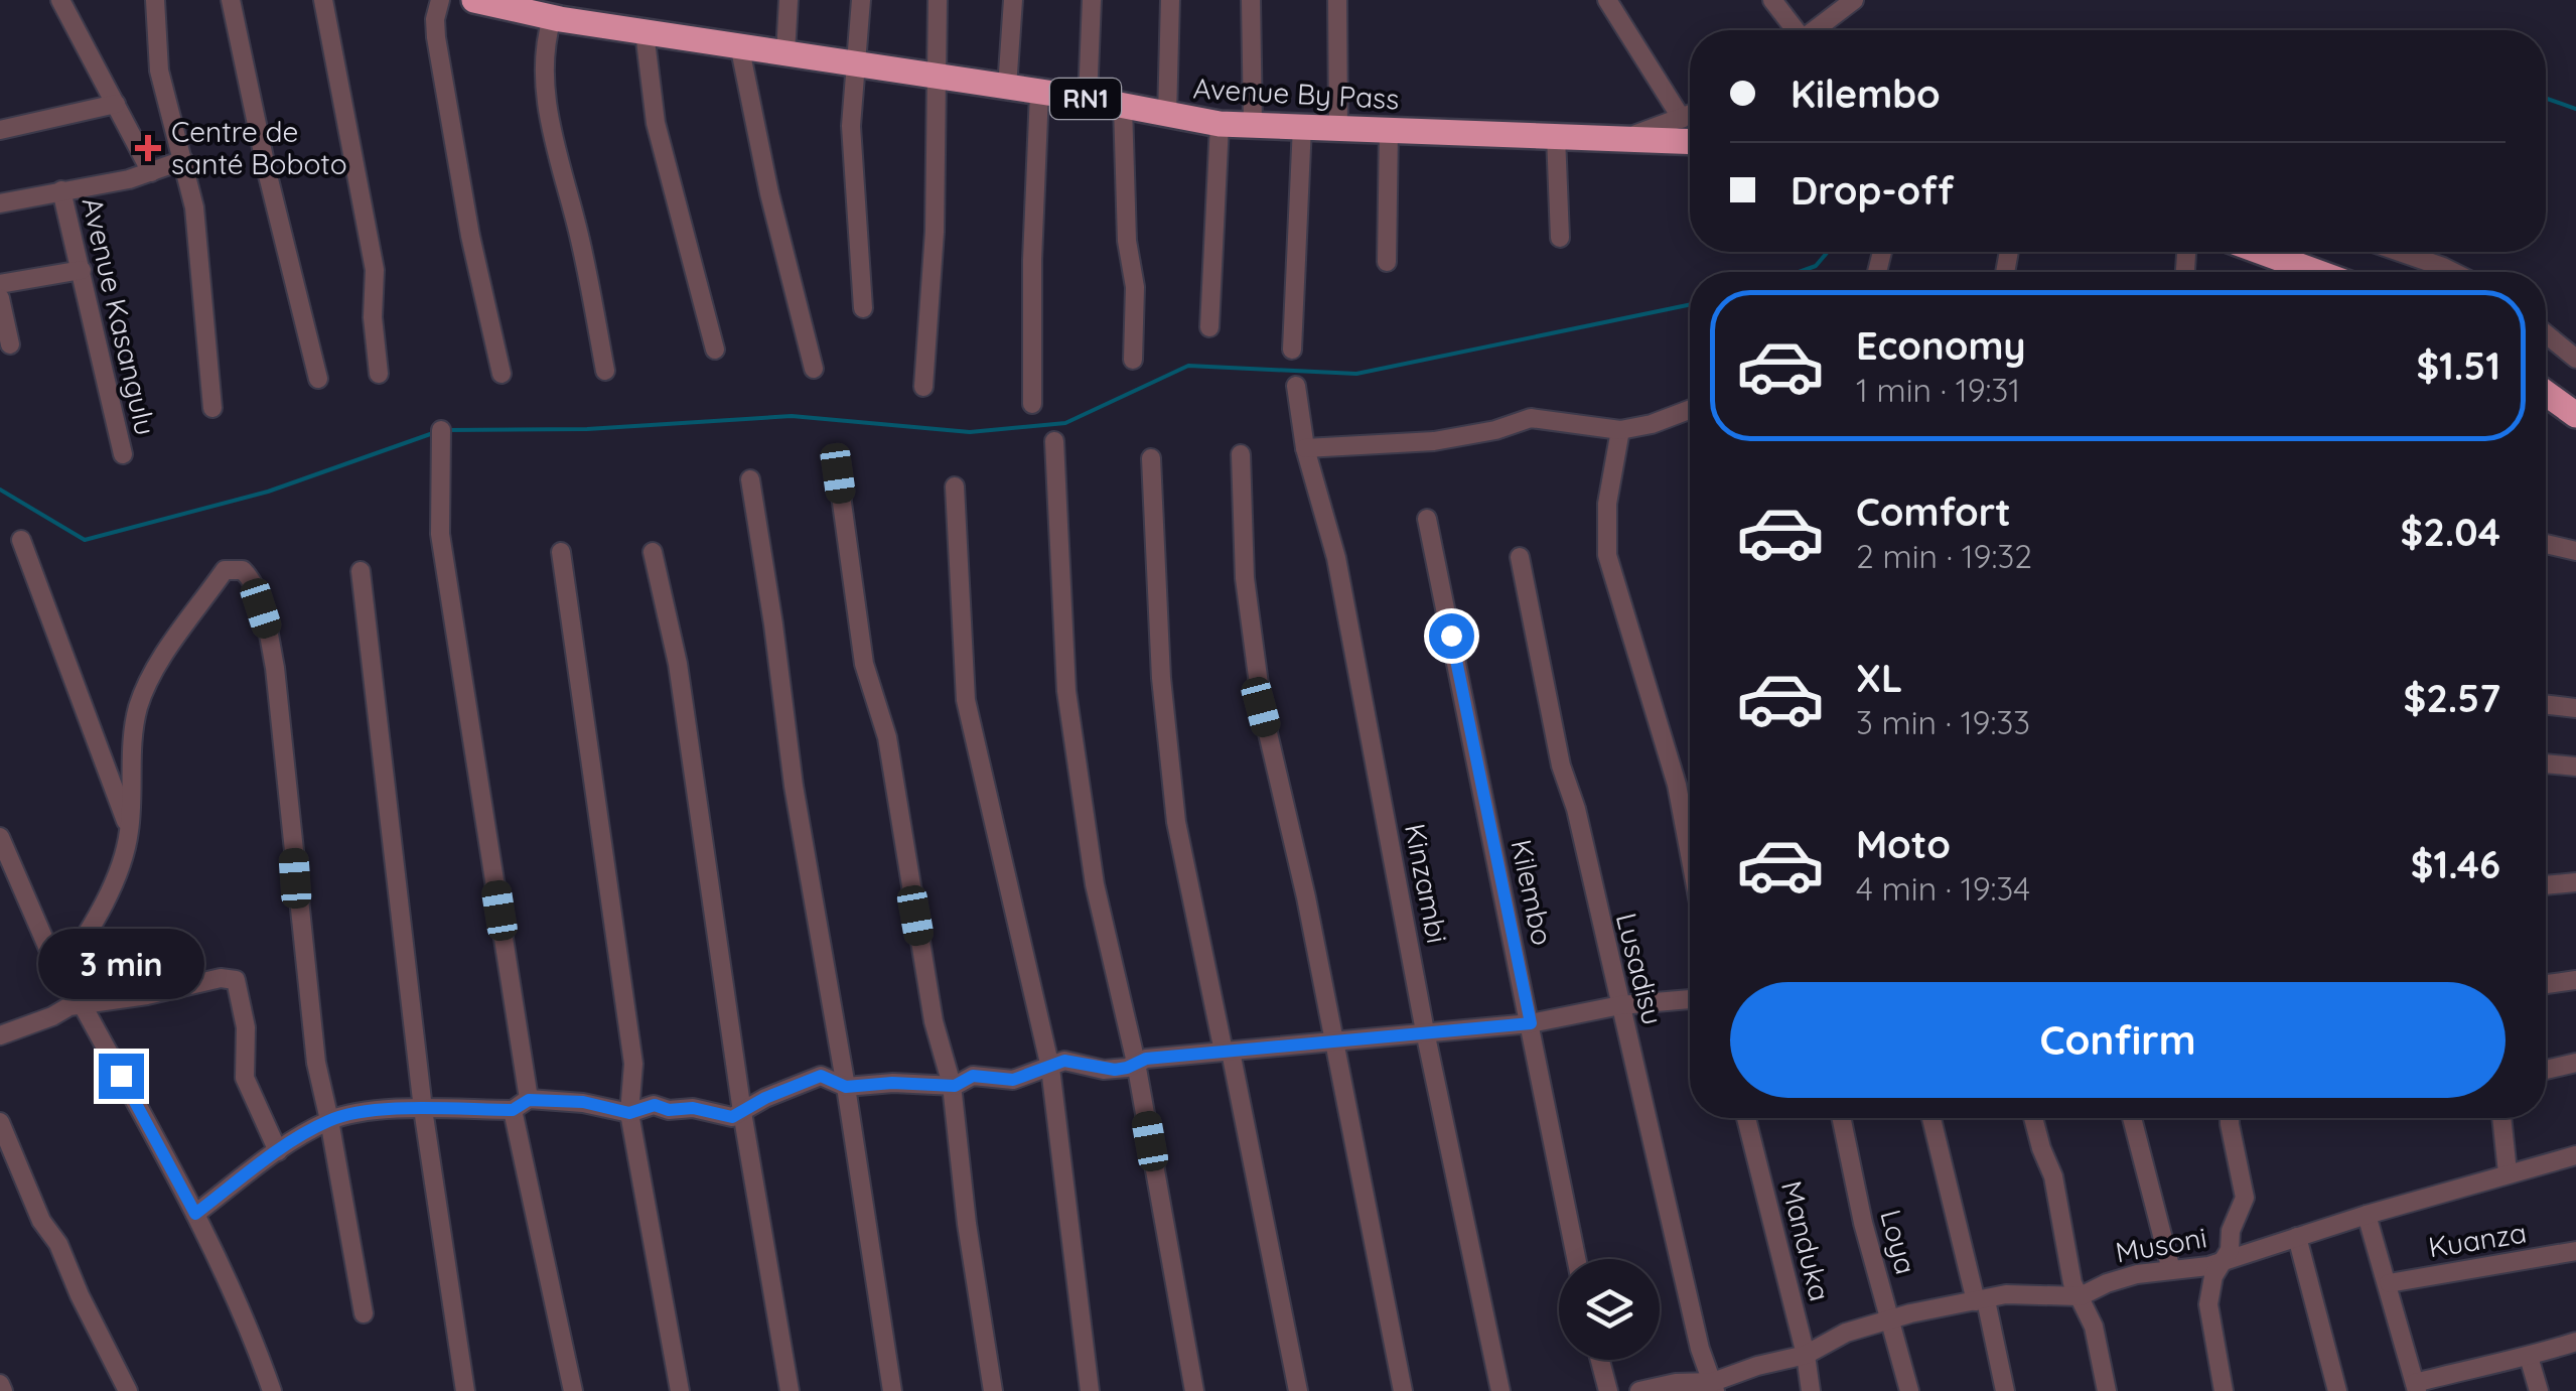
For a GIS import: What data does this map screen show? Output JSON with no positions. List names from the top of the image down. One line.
{"streets":{"highway":["Avenue By Pass","RN1"],"street":["Avenue Kasangulu","Kinzambi","Kilembo","Lusadisu","Kuanza","Manduka","Loya","Musoni"]},"crossings":[["Lusadisu","Musoni"],["Manduka","Musoni"],["Loya","Musoni"]],"places":{"health":["Centre de santé Boboto"]},"page":{"banner":["Kilembo","Drop-off"],"list":[{"name":"Economy","note":"1 min · 19:31","value":"$1.51"},{"name":"Comfort","note":"2 min · 19:32","value":"$2.04"},{"name":"XL","note":"3 min · 19:33","value":"$2.57"},{"name":"Moto","note":"4 min · 19:34","value":"$1.46"}],"bubble":"3 min","buttons":"Confirm"}}
